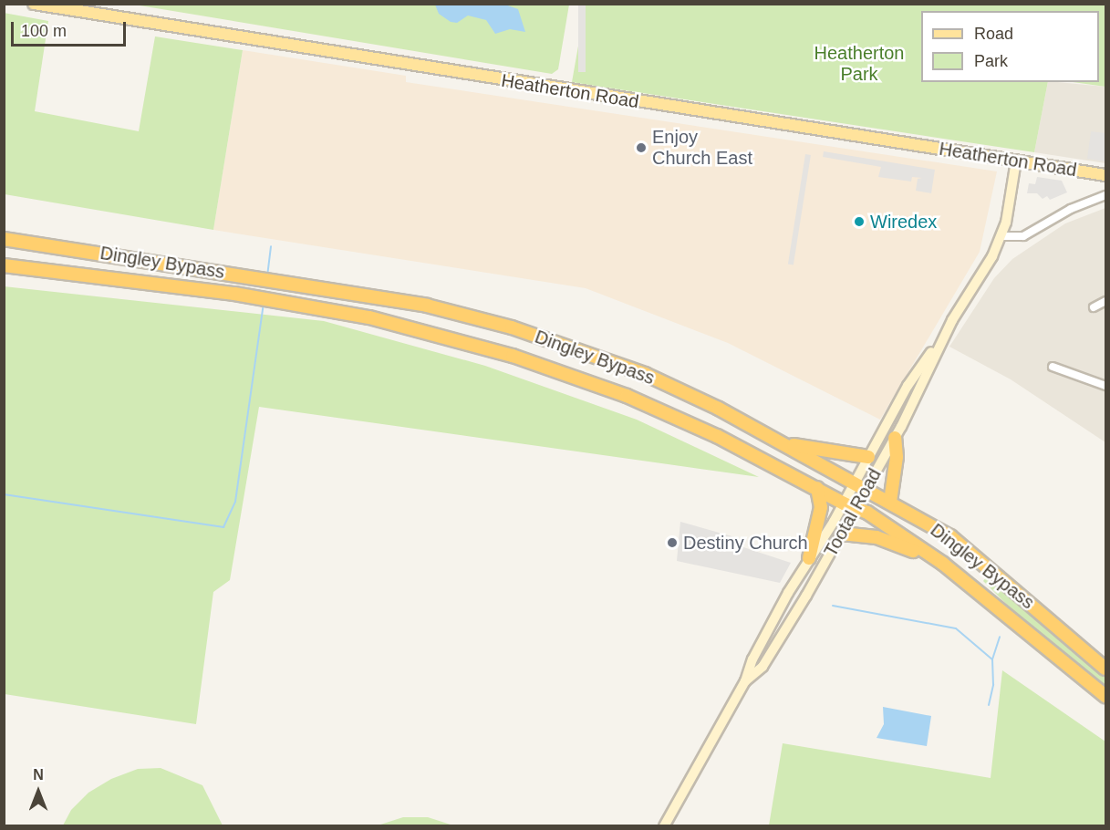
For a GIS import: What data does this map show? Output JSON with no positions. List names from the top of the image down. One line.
{"streets":{"highway":["Dingley Bypass"],"main road":["Heatherton Road","Tootal Road"]},"crossings":[["Heatherton Road","Tootal Road"],["Dingley Bypass","Tootal Road"]],"parks":["Heatherton Park"],"places":["Enjoy Church East","Wiredex","Destiny Church"],"legend":["Road","Park"],"scale_bar":"100 m","north":"top"}
